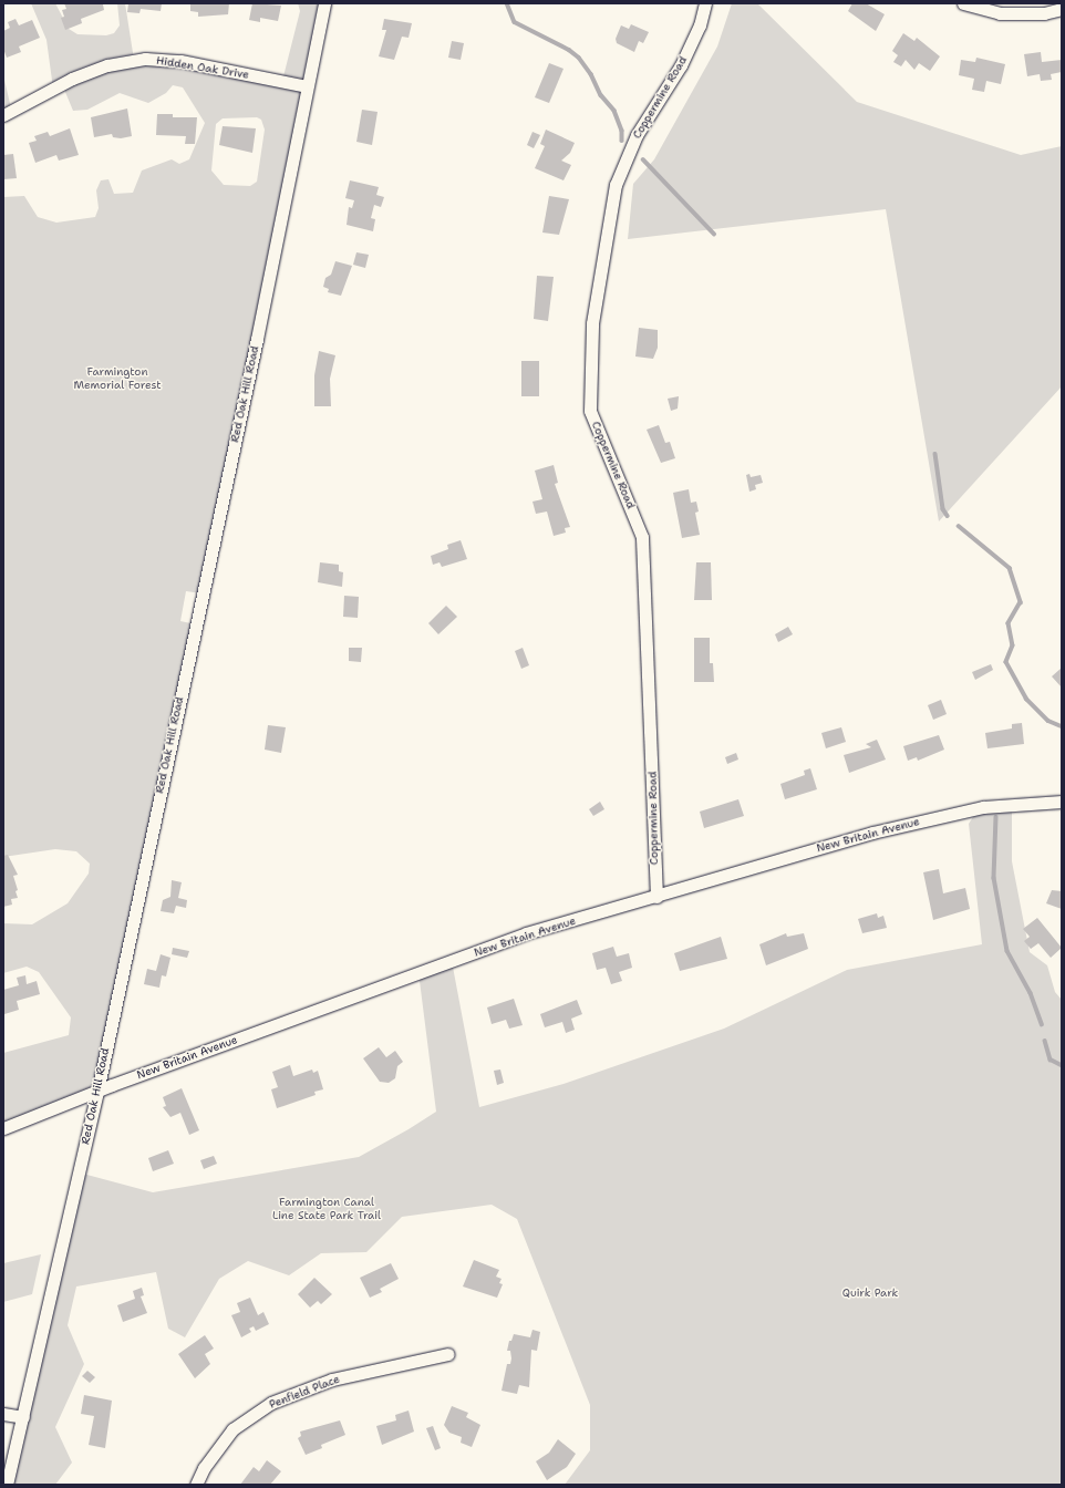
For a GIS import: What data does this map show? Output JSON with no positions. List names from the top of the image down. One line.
{"streets":{"street":["Hidden Oak Drive","Coppermine Road","Red Oak Hill Road","New Britain Avenue","Penfield Place"]},"crossings":[["Hidden Oak Drive","Red Oak Hill Road"],["Coppermine Road","New Britain Avenue"],["Red Oak Hill Road","New Britain Avenue"]],"parks":["Farmington Memorial Forest","Farmington Canal Line State Park Trail","Quirk Park"]}
